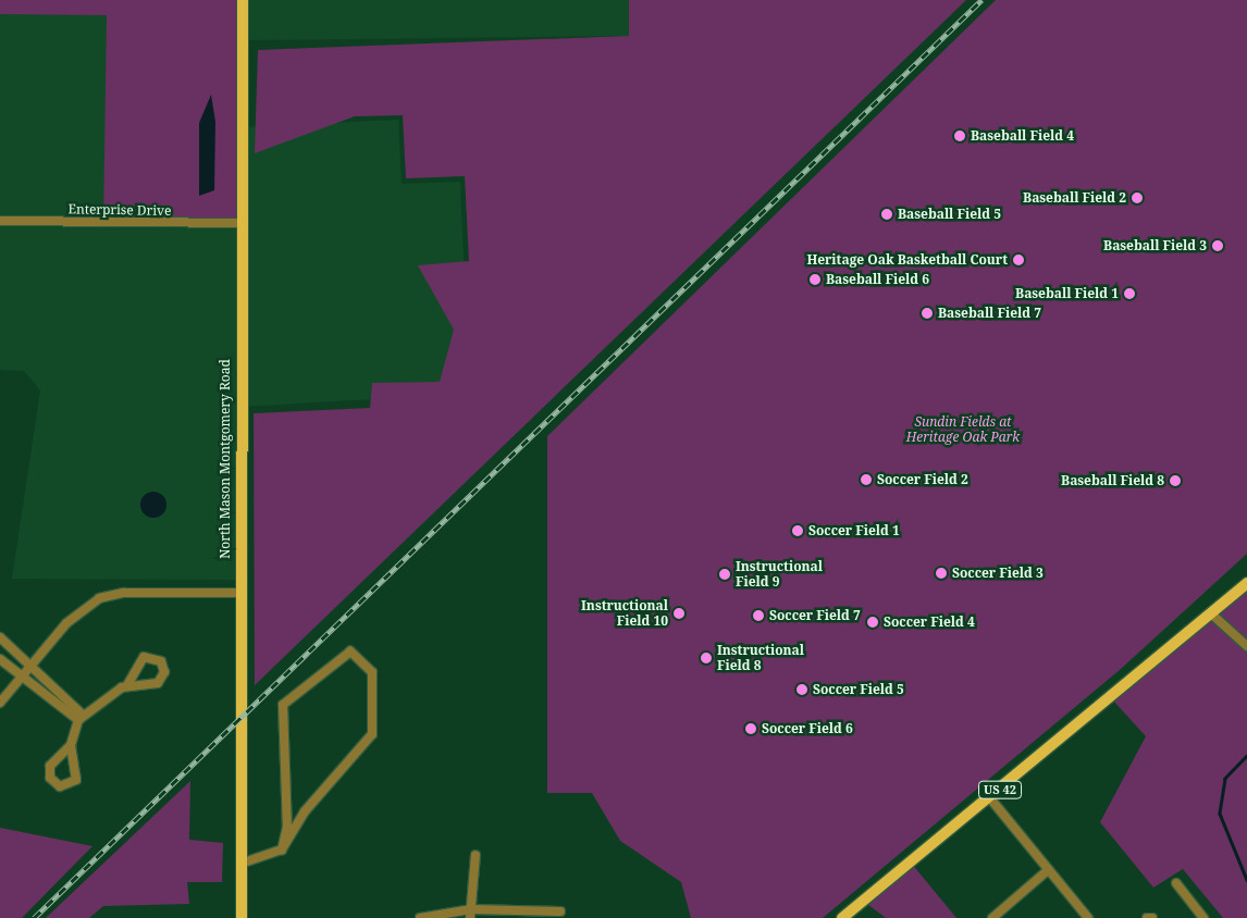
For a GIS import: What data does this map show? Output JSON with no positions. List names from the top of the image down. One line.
{"streets":{"main road":["North Mason Montgomery Road","US 42"],"street":["Enterprise Drive"]},"crossings":[["Enterprise Drive","North Mason Montgomery Road"]],"parks":["Sundin Fields at Heritage Oak Park"],"places":["Baseball Field 4","Baseball Field 2","Baseball Field 5","Baseball Field 3","Heritage Oak Basketball Court","Baseball Field 6","Baseball Field 1","Baseball Field 7","Soccer Field 2","Baseball Field 8","Soccer Field 1","Soccer Field 3","Instructional Field 9","Instructional Field 10","Soccer Field 7","Soccer Field 4","Instructional Field 8","Soccer Field 5","Soccer Field 6"]}
